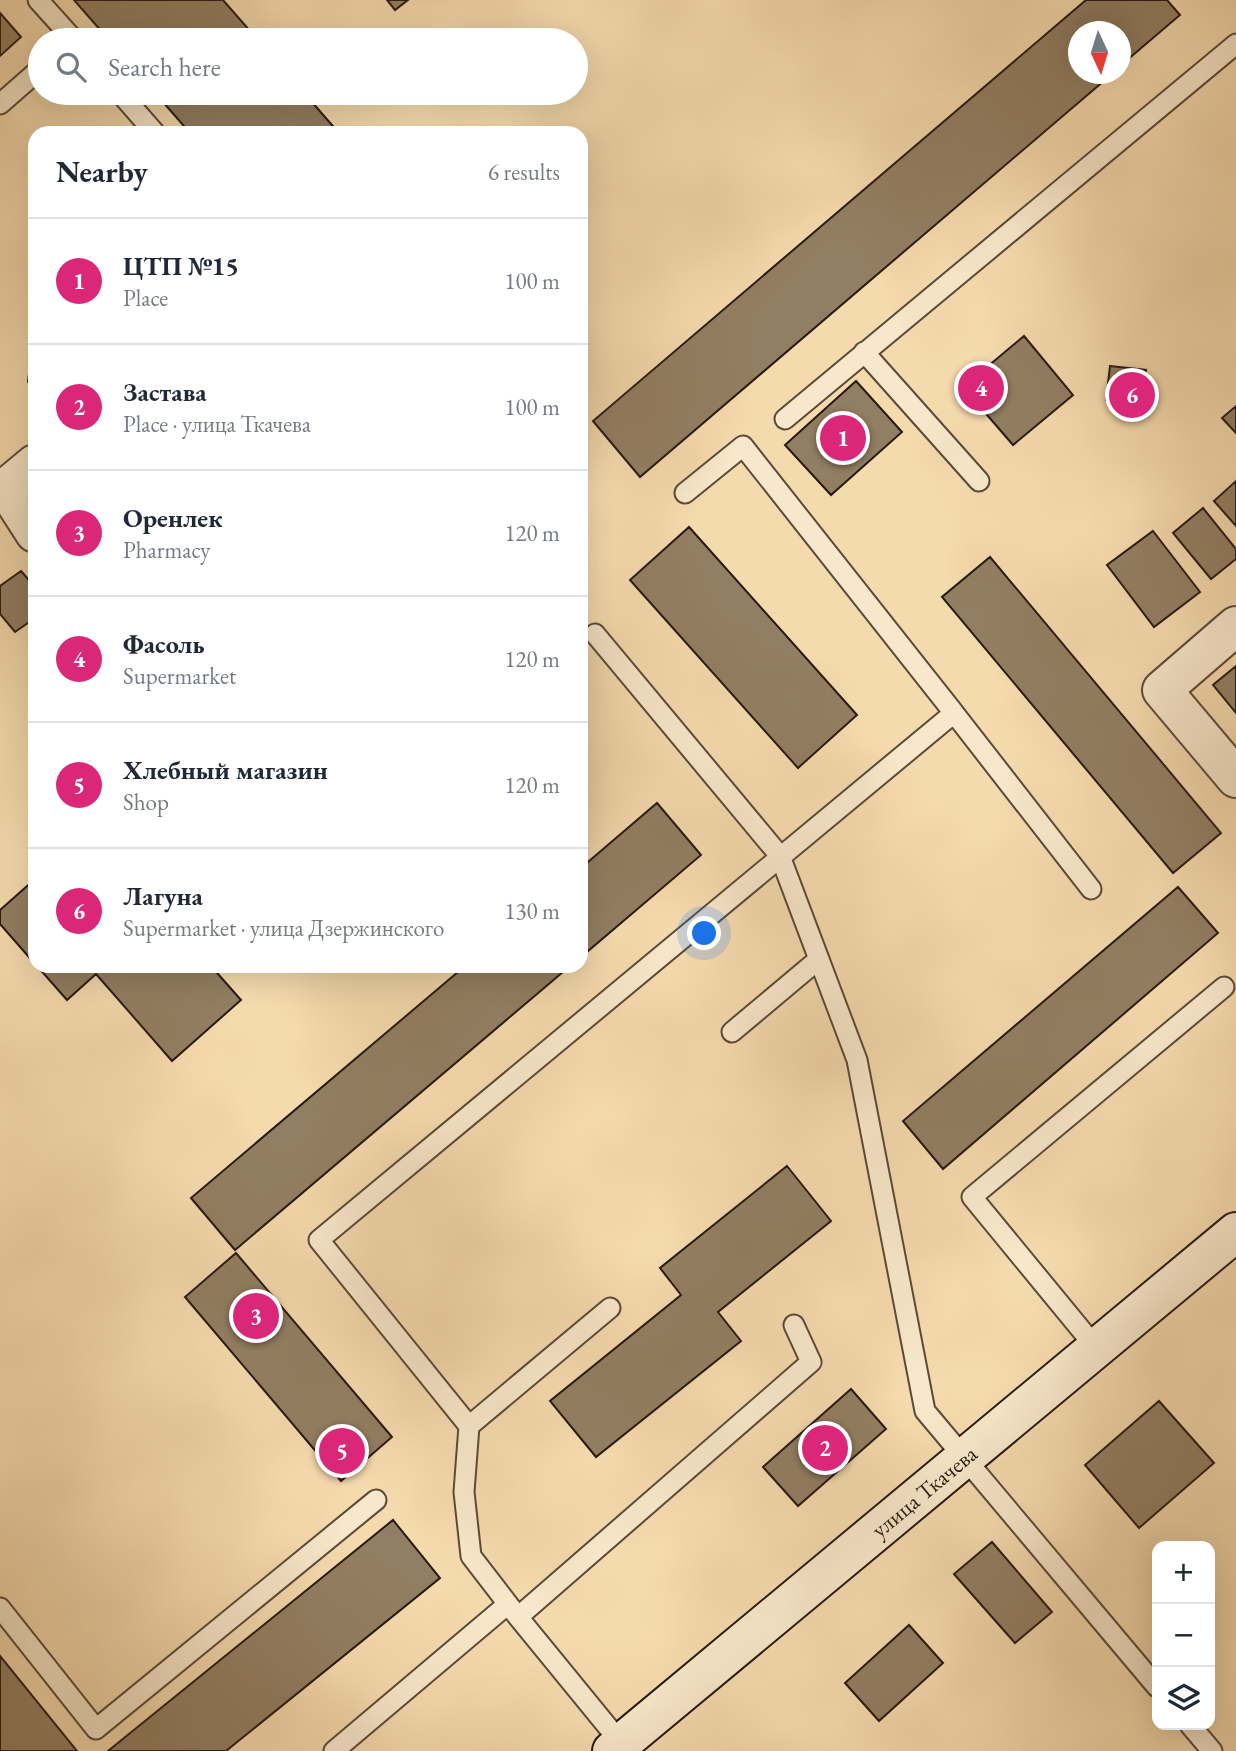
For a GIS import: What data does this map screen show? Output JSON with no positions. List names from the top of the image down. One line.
{"streets":{"street":["улица Ткачева"]},"north":"bottom","page":{"search":"Search here","heading":["Nearby","6 results"],"list":[{"mark":"1","name":"ЦТП №15","note":"Place","value":"100 m"},{"mark":"2","name":"Застава","note":"Place · улица Ткачева","value":"100 m"},{"mark":"3","name":"Оренлек","note":"Pharmacy","value":"120 m"},{"mark":"4","name":"Фасоль","note":"Supermarket","value":"120 m"},{"mark":"5","name":"Хлебный магазин","note":"Shop","value":"120 m"},{"mark":"6","name":"Лагуна","note":"Supermarket · улица Дзержинского","value":"130 m"}],"pins":["4","6","1","3","2","5"],"map_buttons":["+","−"]}}
